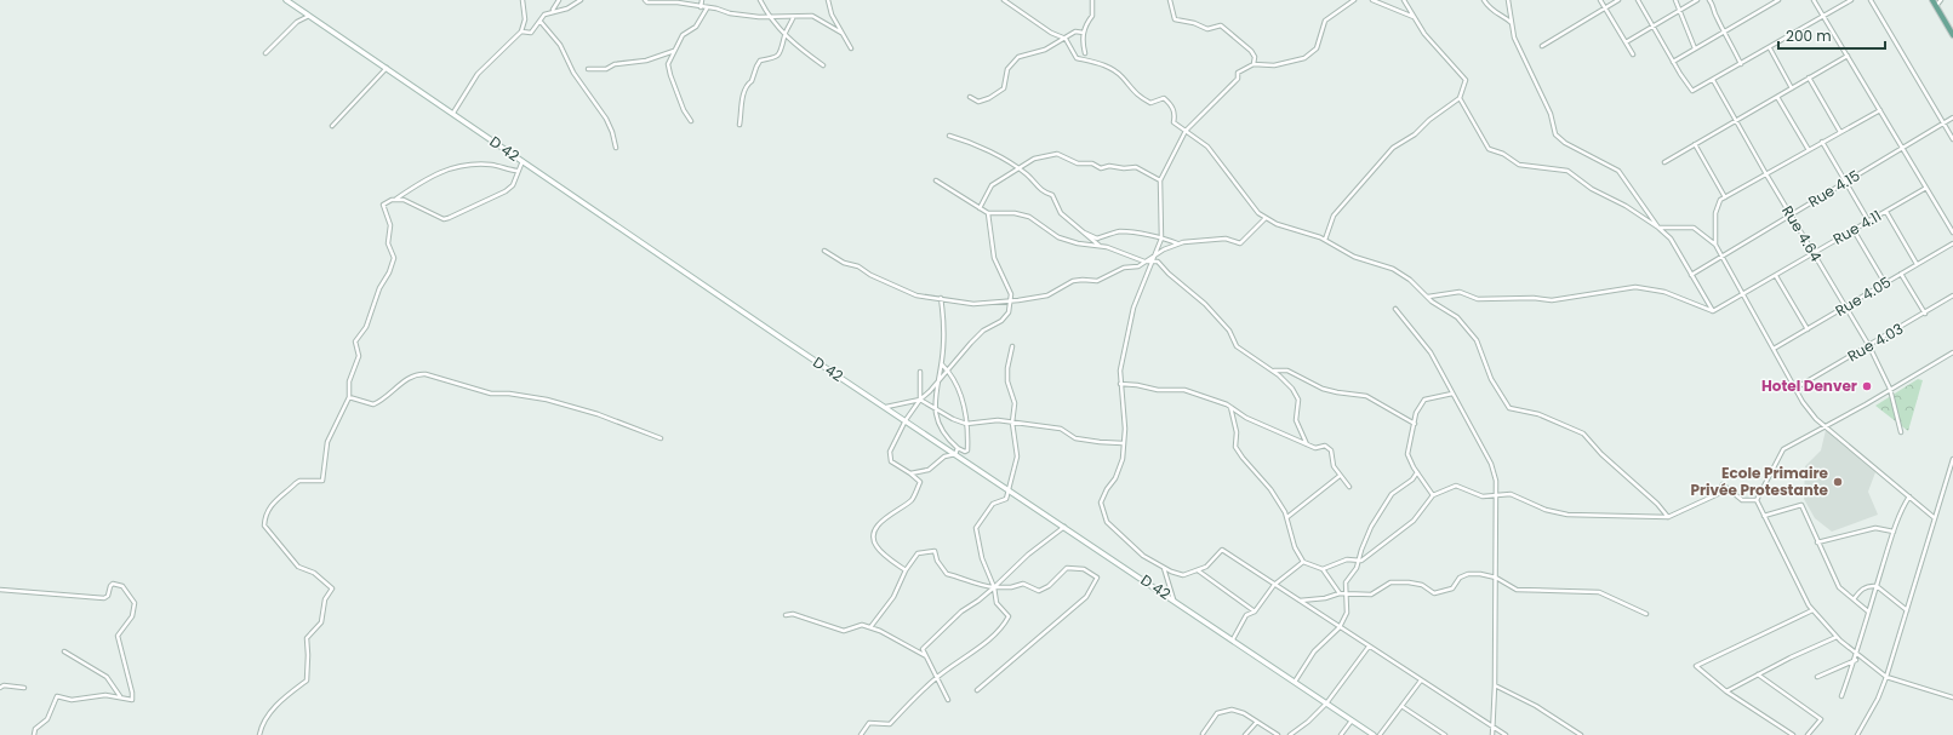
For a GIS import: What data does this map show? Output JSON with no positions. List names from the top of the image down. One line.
{"streets":{"street":["D 42","Rue 4.15","Rue 4.11","Rue 4.64","Rue 4.05","Rue 4.03"]},"crossings":[["Rue 4.15","Rue 4.64"],["Rue 4.11","Rue 4.64"],["Rue 4.64","Rue 4.05"],["Rue 4.64","Rue 4.03"]],"places":["Hotel Denver","Ecole Primaire Privée Protestante"],"scale_bar":"200 m"}
